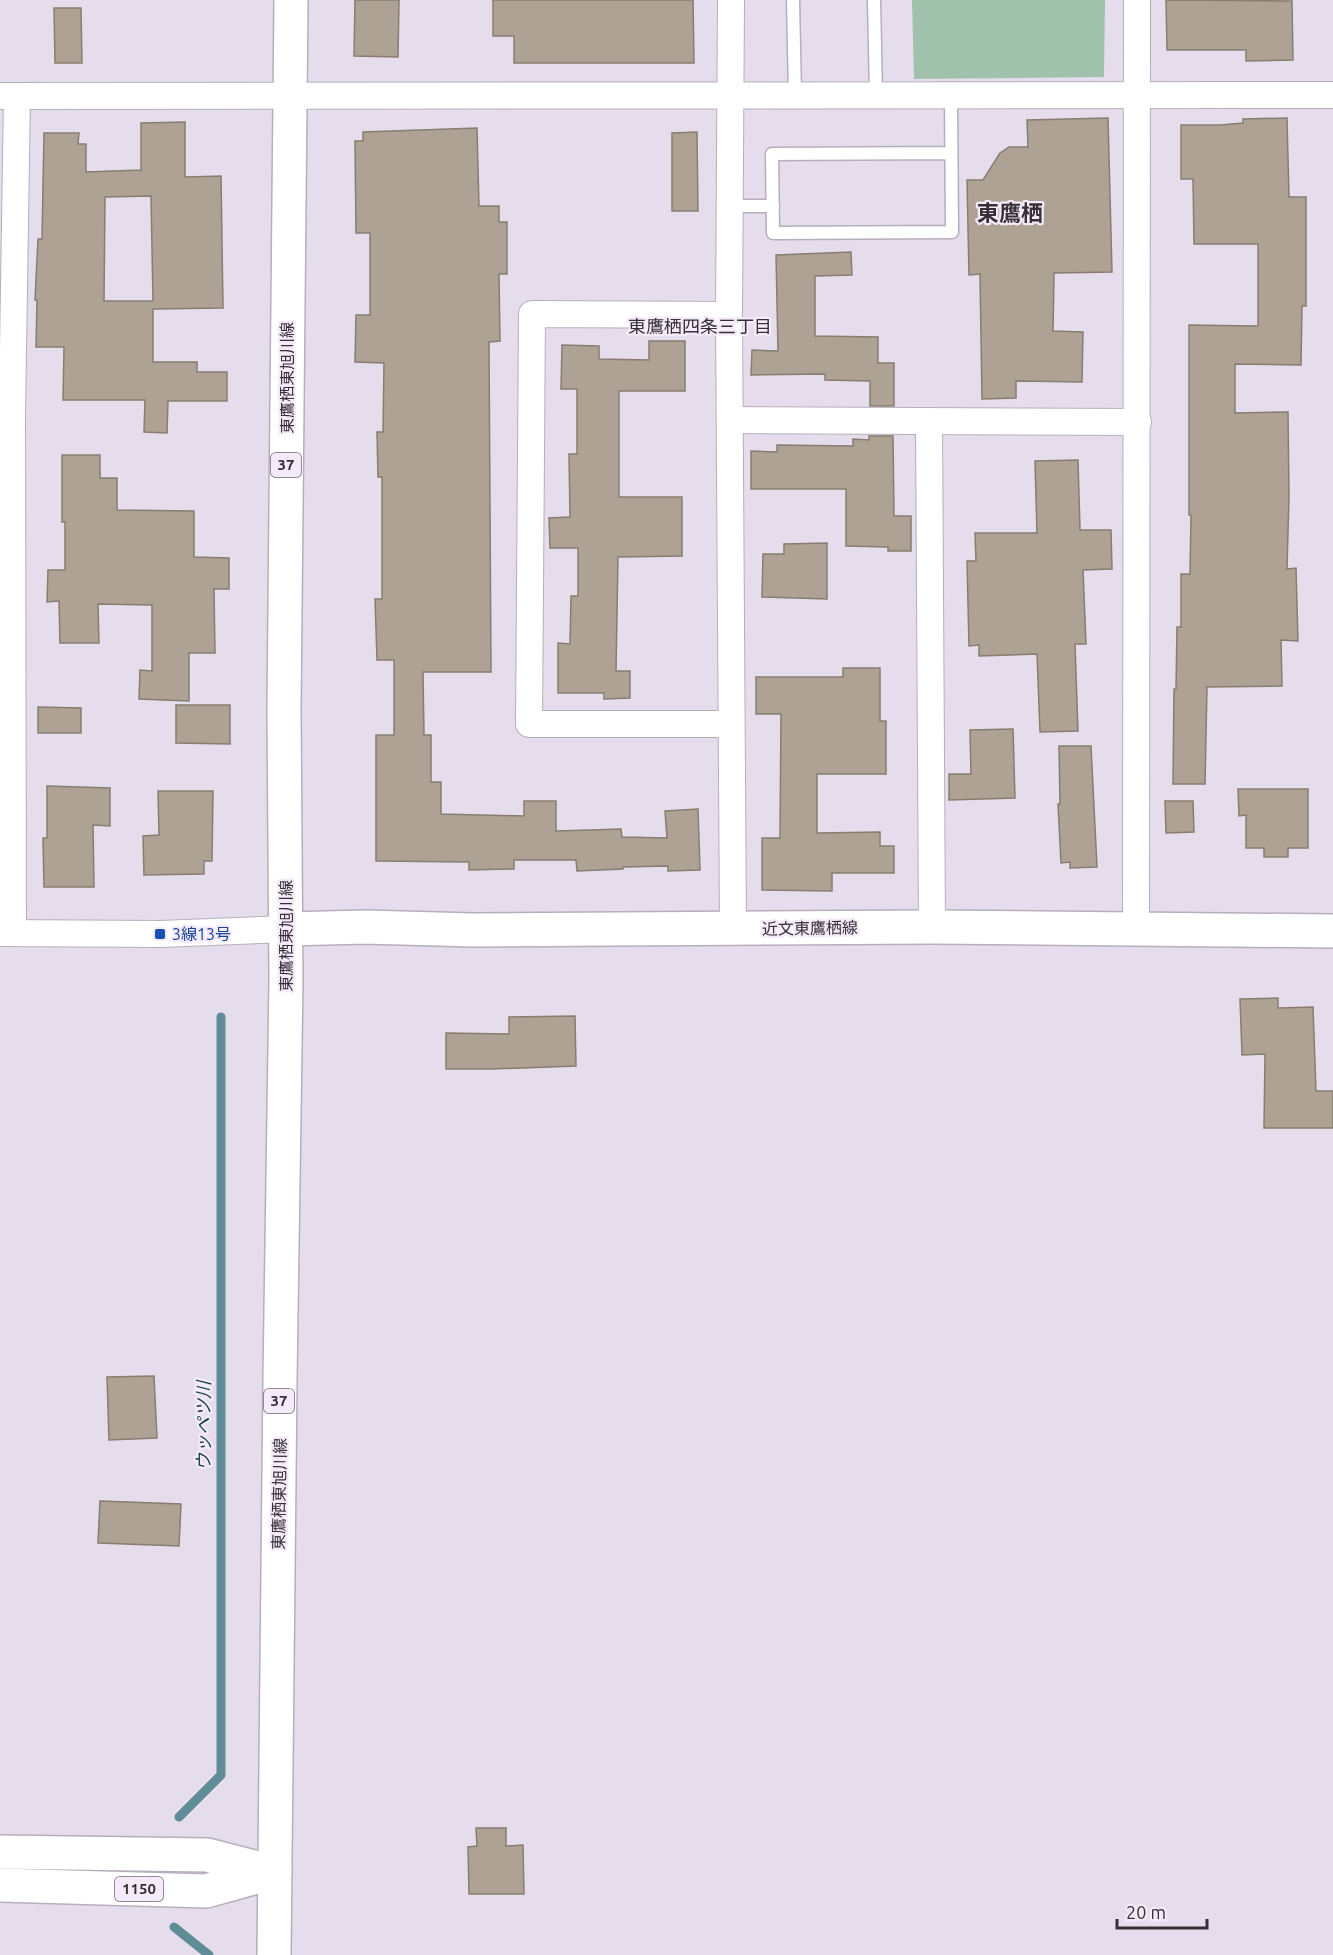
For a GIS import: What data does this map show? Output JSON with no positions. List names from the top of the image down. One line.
{"streets":{"main road":["東鷹栖東旭川線","37","近文東鷹栖線","1150"]},"crossings":[["東鷹栖東旭川線","37"],["東鷹栖東旭川線","近文東鷹栖線"],["東鷹栖東旭川線","1150"],["37","1150"]],"districts":["東鷹栖","東鷹栖四条三丁目"],"water":["ウッペツ川"],"places":{"transit":["3線13号"]},"scale_bar":"20 m"}
